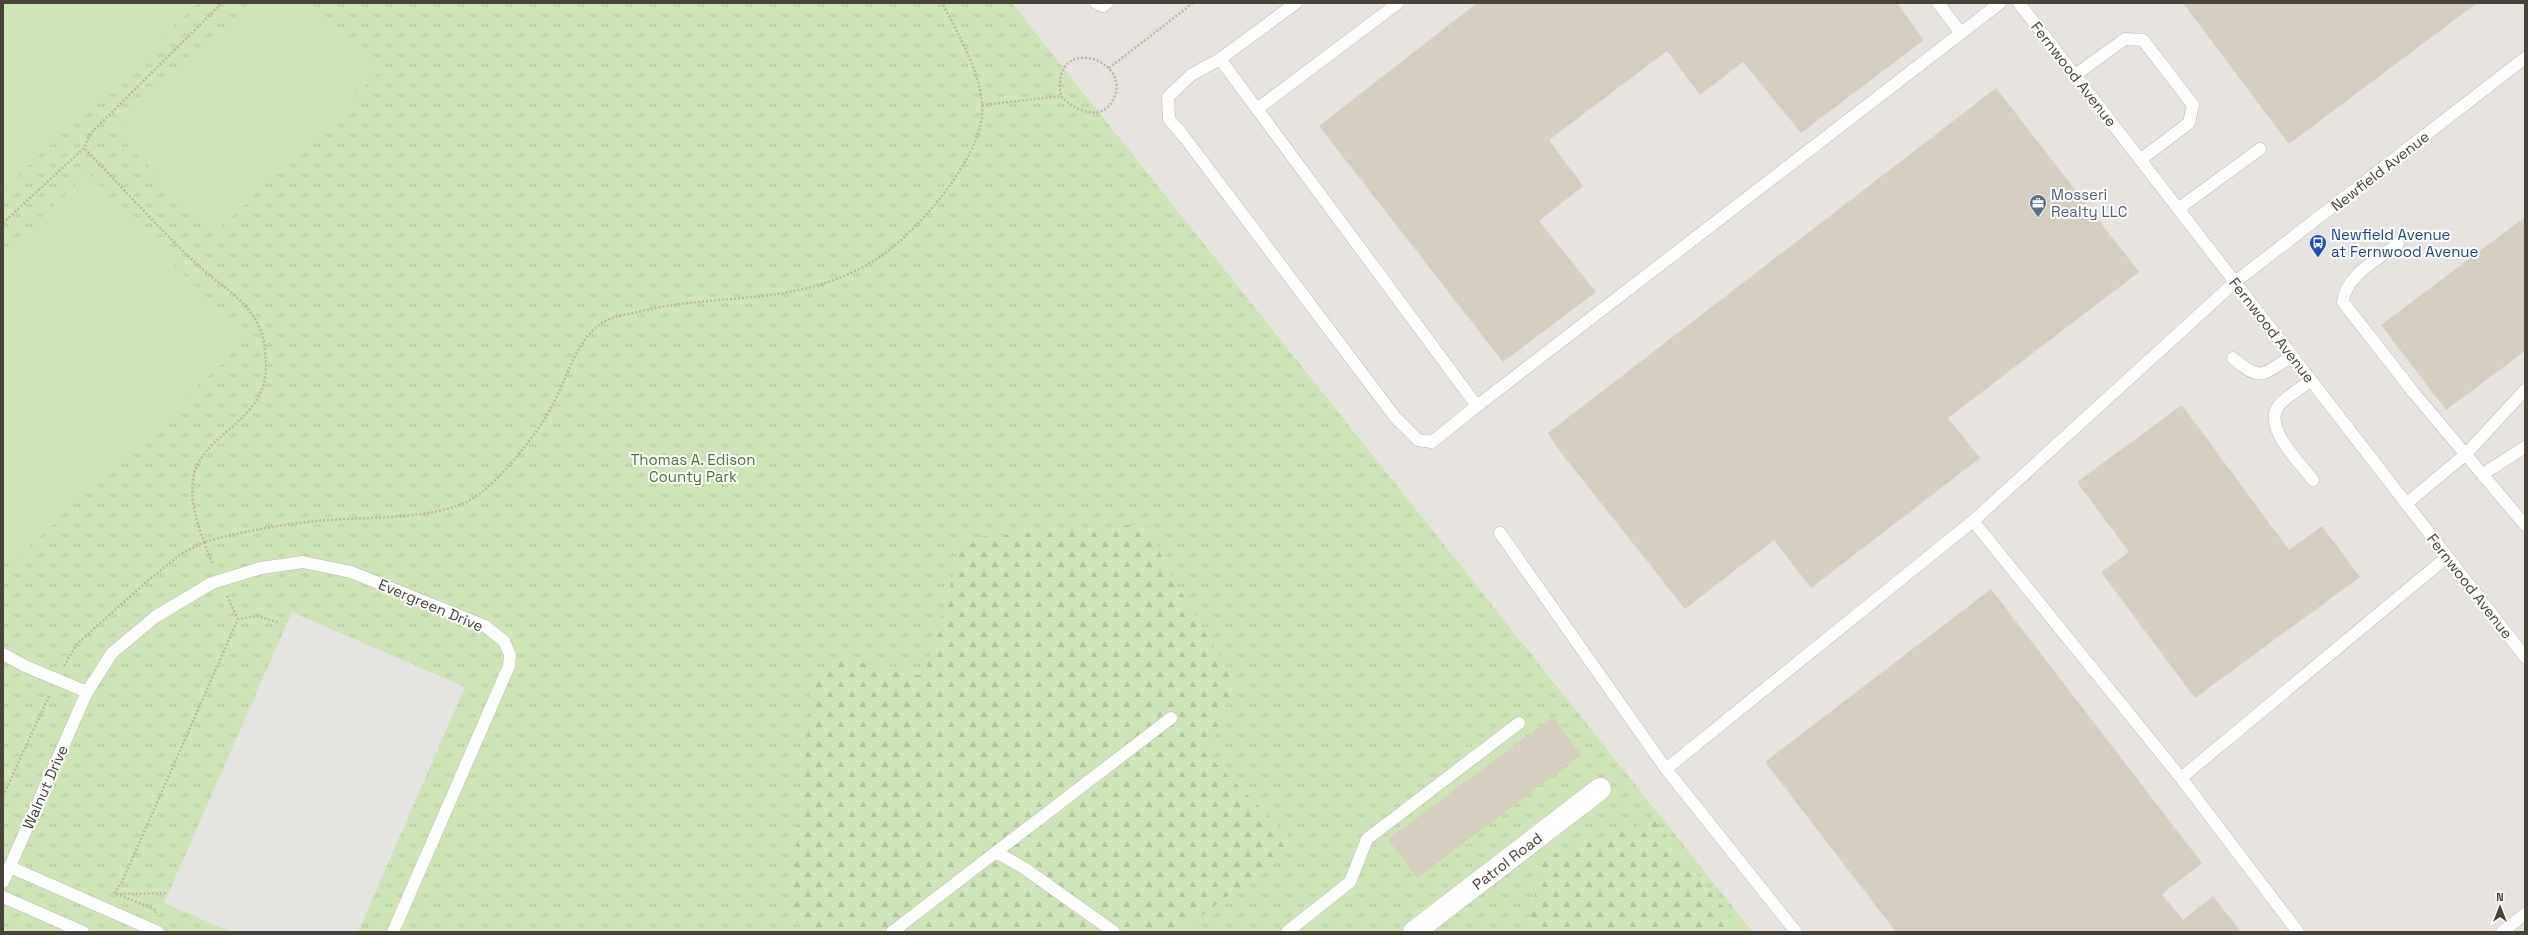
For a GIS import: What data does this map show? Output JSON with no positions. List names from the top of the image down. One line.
{"streets":{"street":["Patrol Road"],"lane":["Fernwood Avenue","Newfield Avenue","Evergreen Drive","Walnut Drive"]},"crossings":[["Fernwood Avenue","Newfield Avenue"],["Evergreen Drive","Walnut Drive"]],"parks":["Thomas A. Edison County Park"],"places":{"office":["Mosseri Realty LLC"],"bus stop":["Newfield Avenue at Fernwood Avenue"]},"north":"top"}
